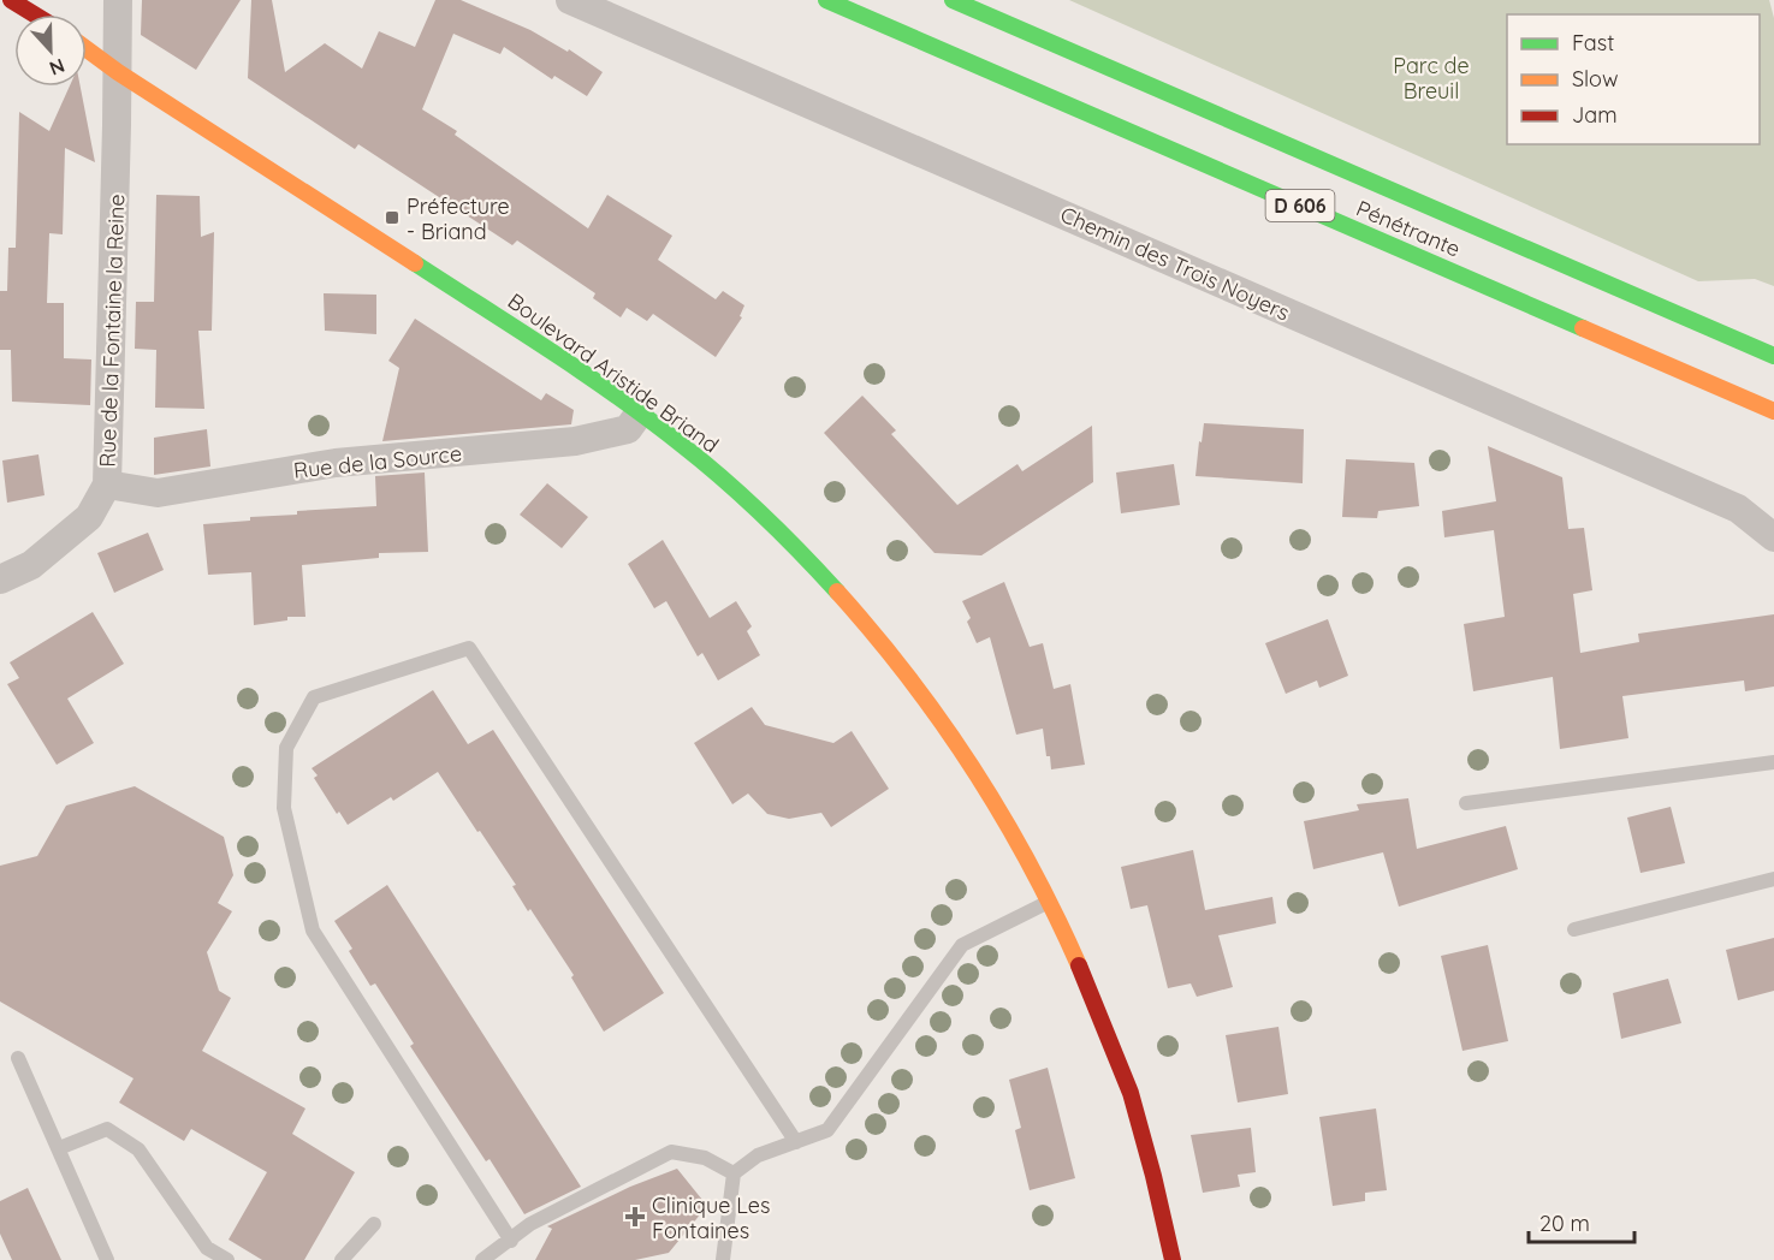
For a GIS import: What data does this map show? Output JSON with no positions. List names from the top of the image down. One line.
{"streets":{"main road":["D 606","Pénétrante","Boulevard Aristide Briand"],"street":["Chemin des Trois Noyers","Rue de la Fontaine la Reine","Rue de la Source"]},"crossings":[["Rue de la Fontaine la Reine","Boulevard Aristide Briand"],["Rue de la Fontaine la Reine","Rue de la Source"],["Boulevard Aristide Briand","Rue de la Source"]],"parks":["Parc de Breuil"],"places":{"transit":["Préfecture - Briand"],"health":["Clinique Les Fontaines"]},"legend":["Fast","Slow","Jam"],"scale_bar":"20 m","north":"bottom"}
